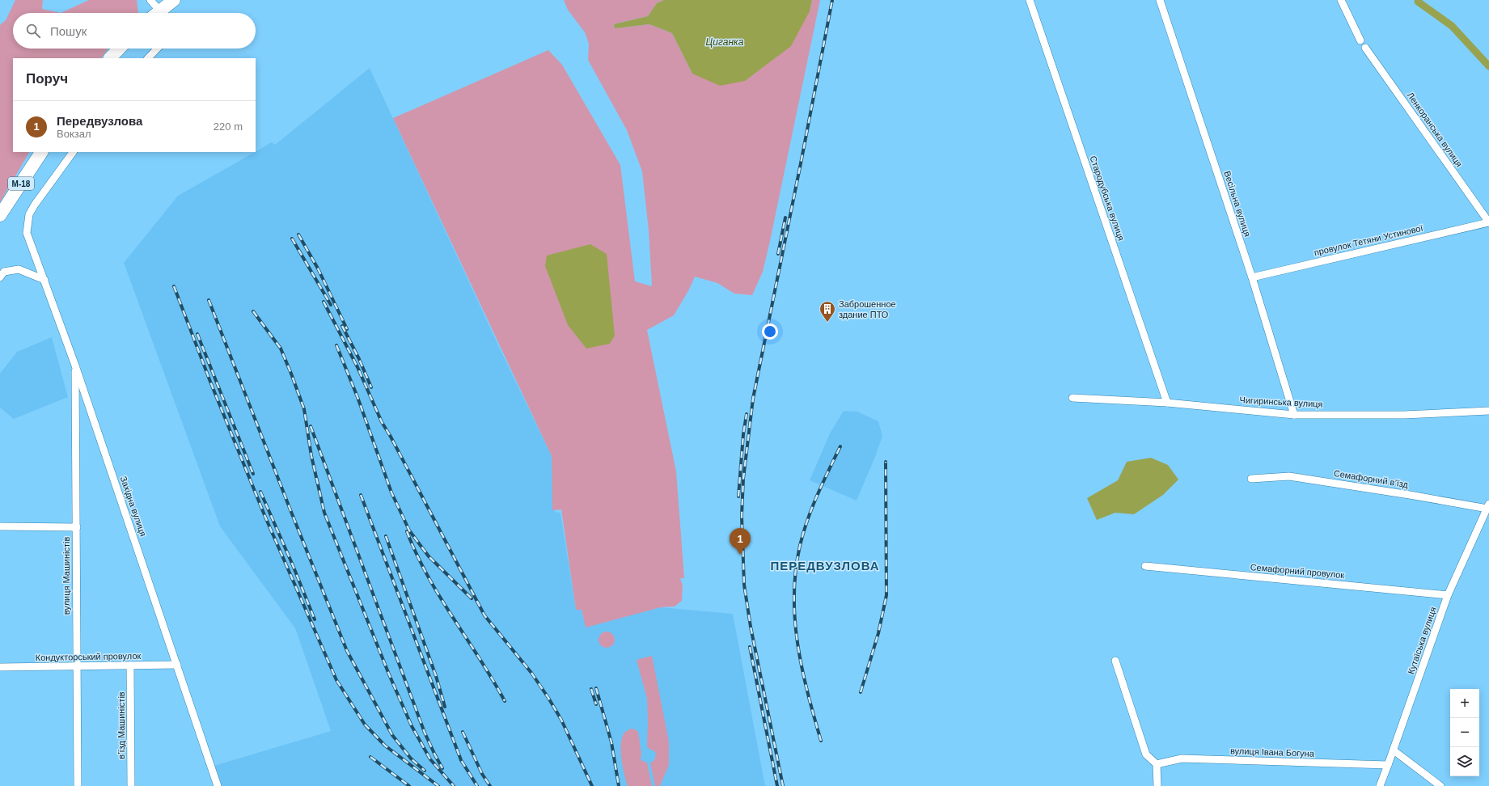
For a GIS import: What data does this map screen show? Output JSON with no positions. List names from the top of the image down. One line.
{"streets":{"highway":["М-18"],"street":["Ленкоранська вулиця","Стародубська вулиця","Весільна вулиця","провулок Тетяни Устинової","Чигиринська вулиця","Семафорний в’їзд","Західна вулиця","Семафорний провулок","вулиця Машиністів","Кутаїська вулиця","Кондукторський провулок","в’їзд Машиністів","вулиця Івана Богуна"]},"crossings":[["Ленкоранська вулиця","провулок Тетяни Устинової"],["Стародубська вулиця","Чигиринська вулиця"],["Весільна вулиця","провулок Тетяни Устинової"],["Весільна вулиця","Чигиринська вулиця"],["Семафорний в’їзд","Кутаїська вулиця"],["Західна вулиця","вулиця Машиністів"],["Західна вулиця","Кондукторський провулок"],["Семафорний провулок","Кутаїська вулиця"],["вулиця Машиністів","Кондукторський провулок"],["Кутаїська вулиця","вулиця Івана Богуна"],["Кондукторський провулок","в’їзд Машиністів"]],"districts":["ПЕРЕДВУЗЛОВА"],"water":["Циганка"],"places":{"building":["Заброшенное здание ПТО"]},"page":{"search":"Пошук","heading":"Поруч","list":[{"mark":"1","name":"Передвузлова","note":"Вокзал","value":"220 m"}],"pins":"1","map_buttons":["+","−"]}}
